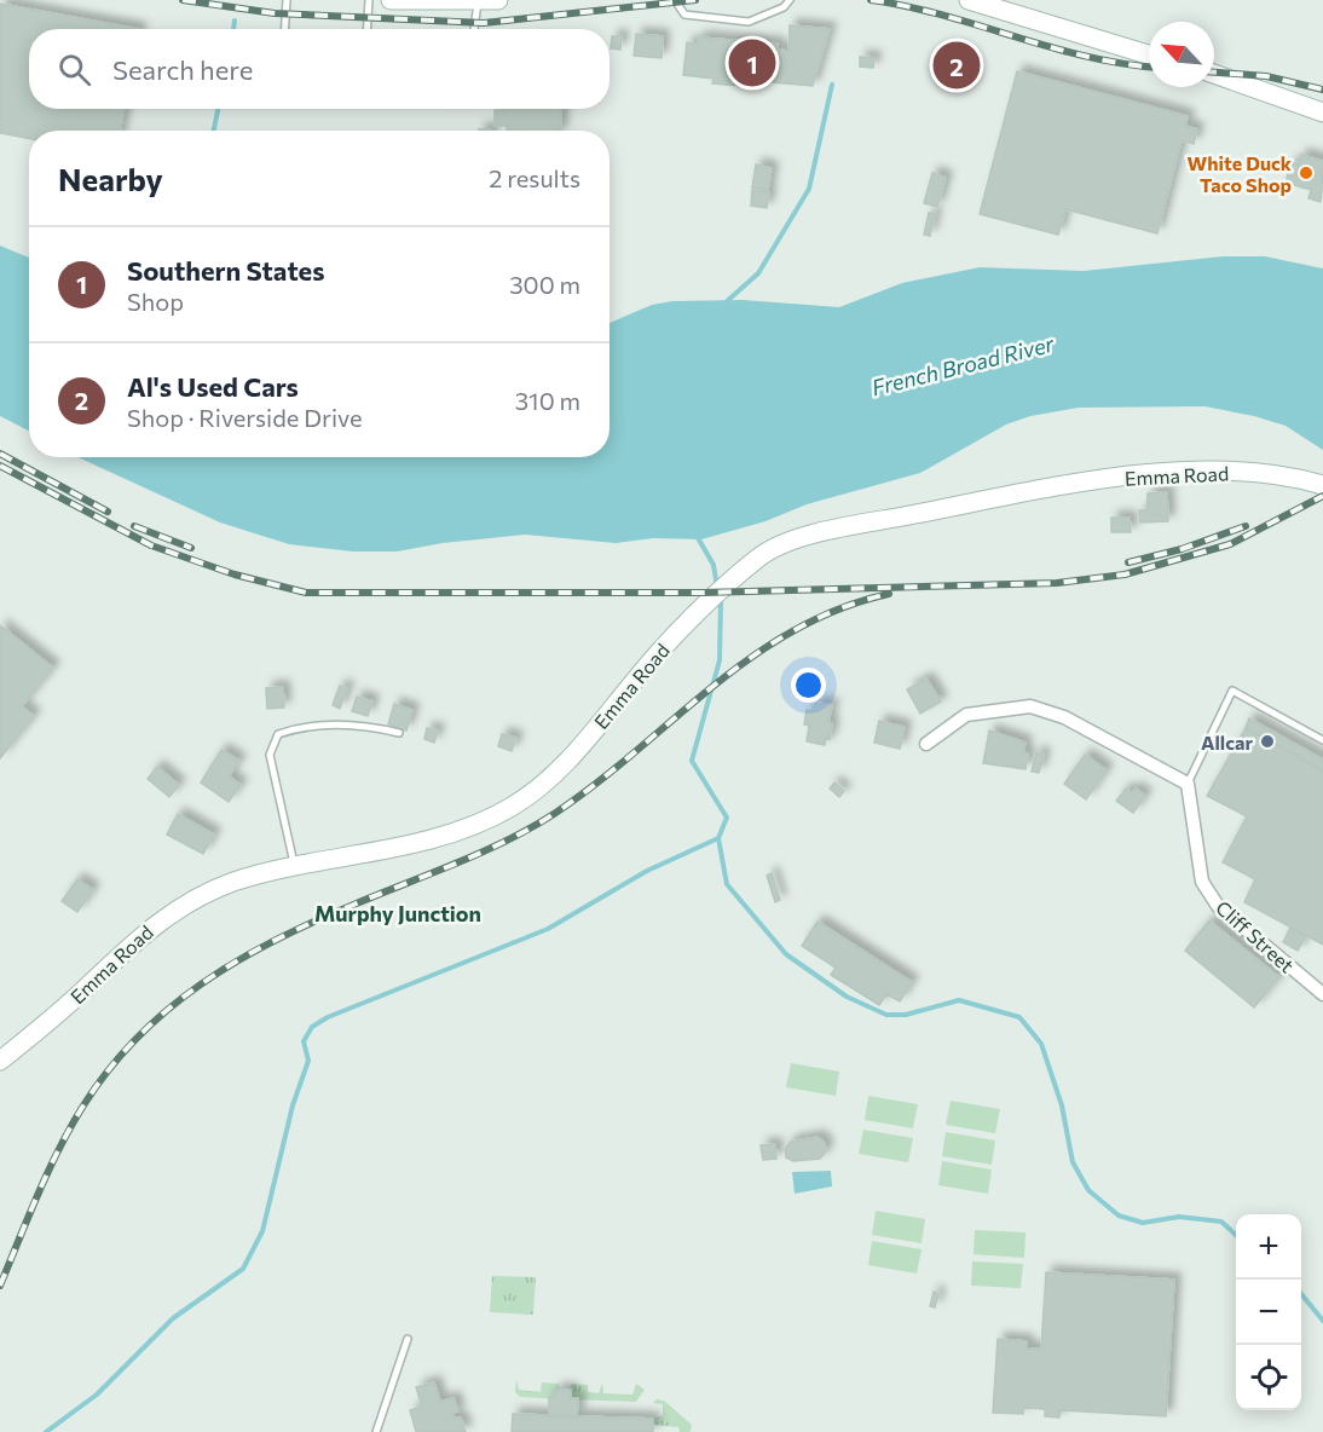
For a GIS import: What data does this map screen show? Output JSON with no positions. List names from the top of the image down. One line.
{"streets":{"street":["Emma Road","Cliff Street"]},"districts":["Murphy Junction"],"water":["French Broad River"],"places":["White Duck Taco Shop","Allcar"],"north":"top left","page":{"search":"Search here","pins":["1","2"],"heading":["Nearby","2 results"],"list":[{"mark":"1","name":"Southern States","note":"Shop","value":"300 m"},{"mark":"2","name":"Al's Used Cars","note":"Shop · Riverside Drive","value":"310 m"}],"map_buttons":["+","−"]}}
